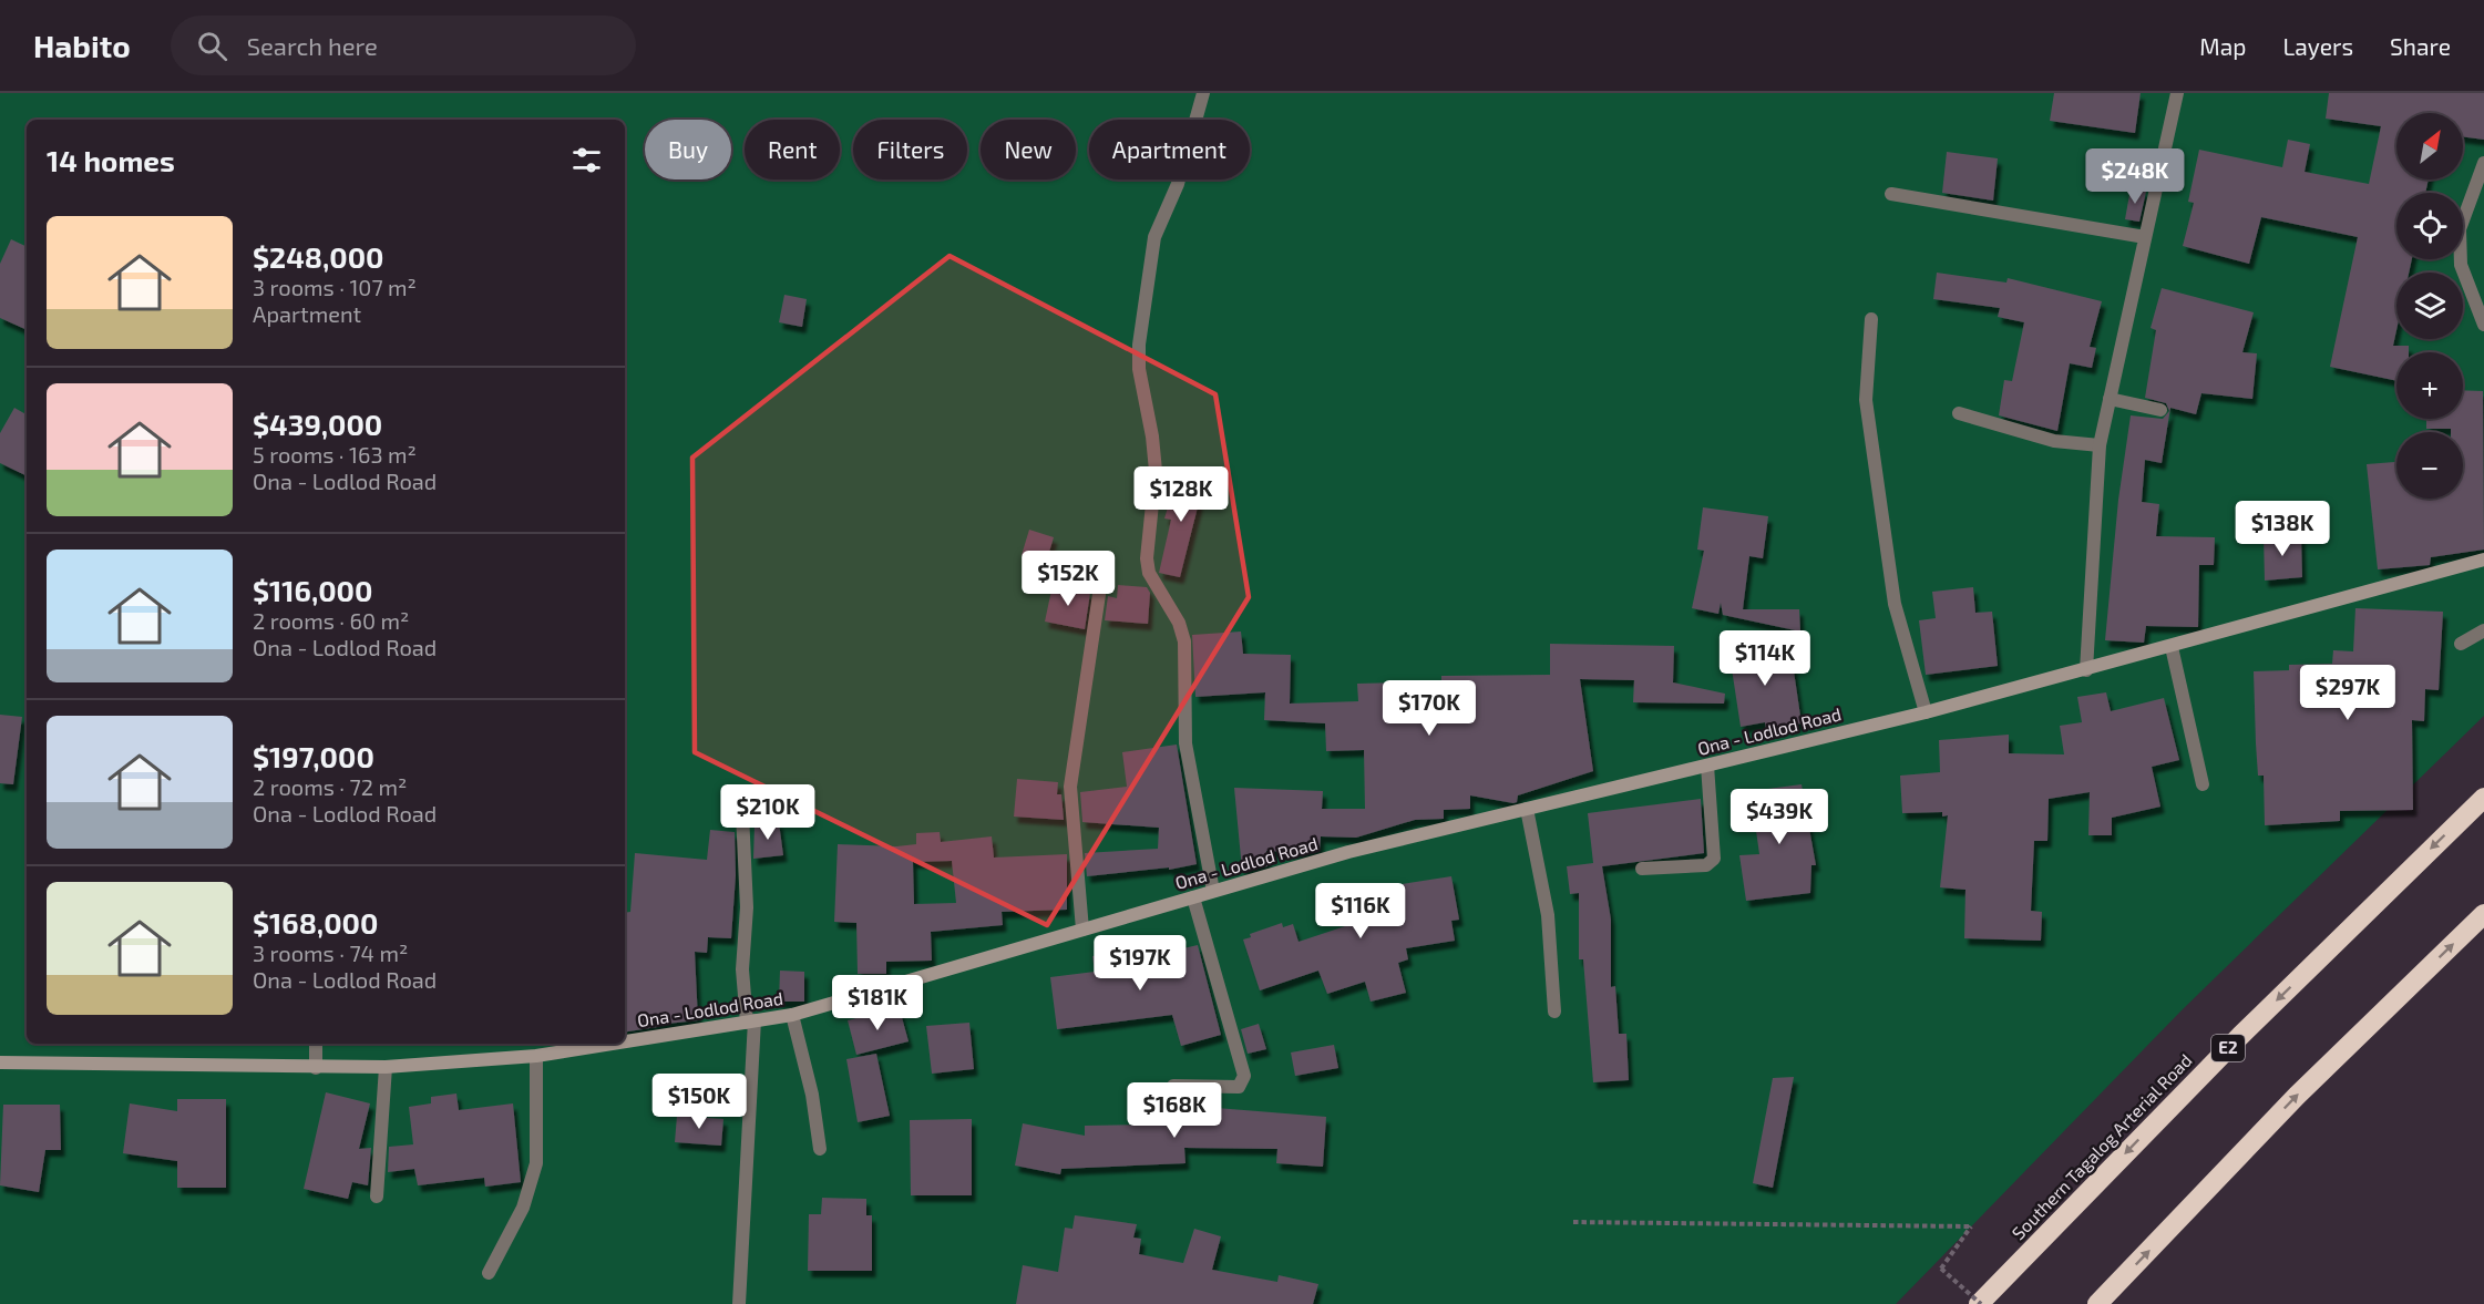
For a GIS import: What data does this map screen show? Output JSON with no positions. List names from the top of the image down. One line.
{"streets":{"highway":["E2","Southern Tagalog Arterial Road"],"main road":["Ona - Lodlod Road"]},"north":"top right","page":{"header":"Habito","search":"Search here","nav":["Map","Layers","Share"],"map_buttons":["+","−"],"chip":["Buy","Rent","Filters","New","Apartment"],"heading":"14 homes","price":["$248K","$128K","$138K","$152K","$114K","$297K","$170K","$210K","$439K","$116K","$197K","$181K","$150K","$168K"],"list":[{"name":"$248,000","note":"3 rooms · 107 m² · Apartment"},{"name":"$439,000","note":"5 rooms · 163 m² · Ona - Lodlod Road"},{"name":"$116,000","note":"2 rooms · 60 m² · Ona - Lodlod Road"},{"name":"$197,000","note":"2 rooms · 72 m² · Ona - Lodlod Road"},{"name":"$168,000","note":"3 rooms · 74 m² · Ona - Lodlod Road"}]}}
